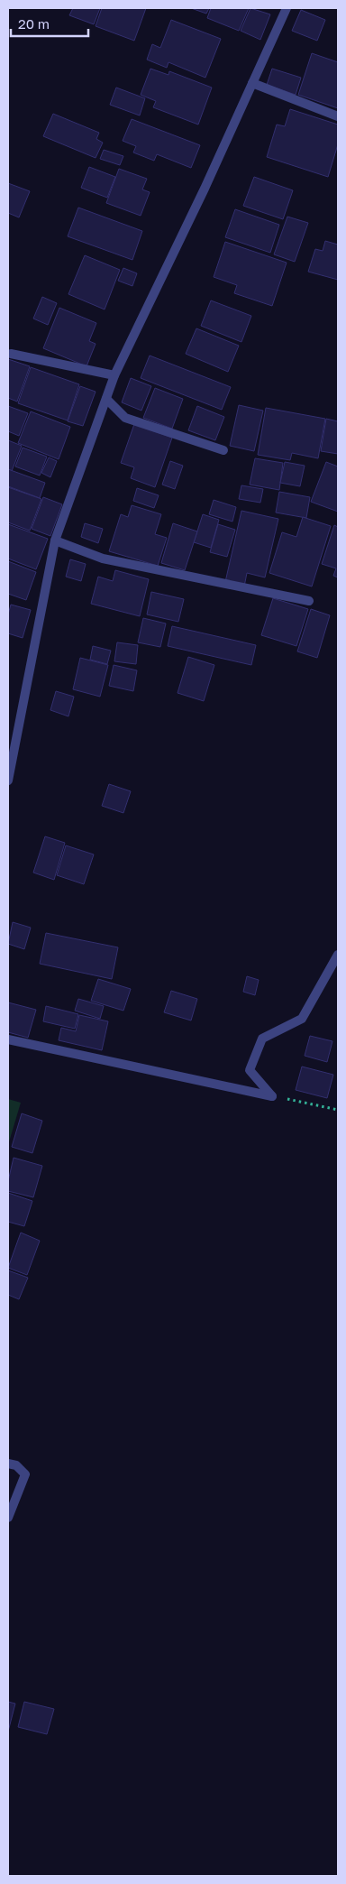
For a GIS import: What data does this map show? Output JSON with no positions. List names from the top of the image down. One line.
{"scale_bar":"20 m"}
